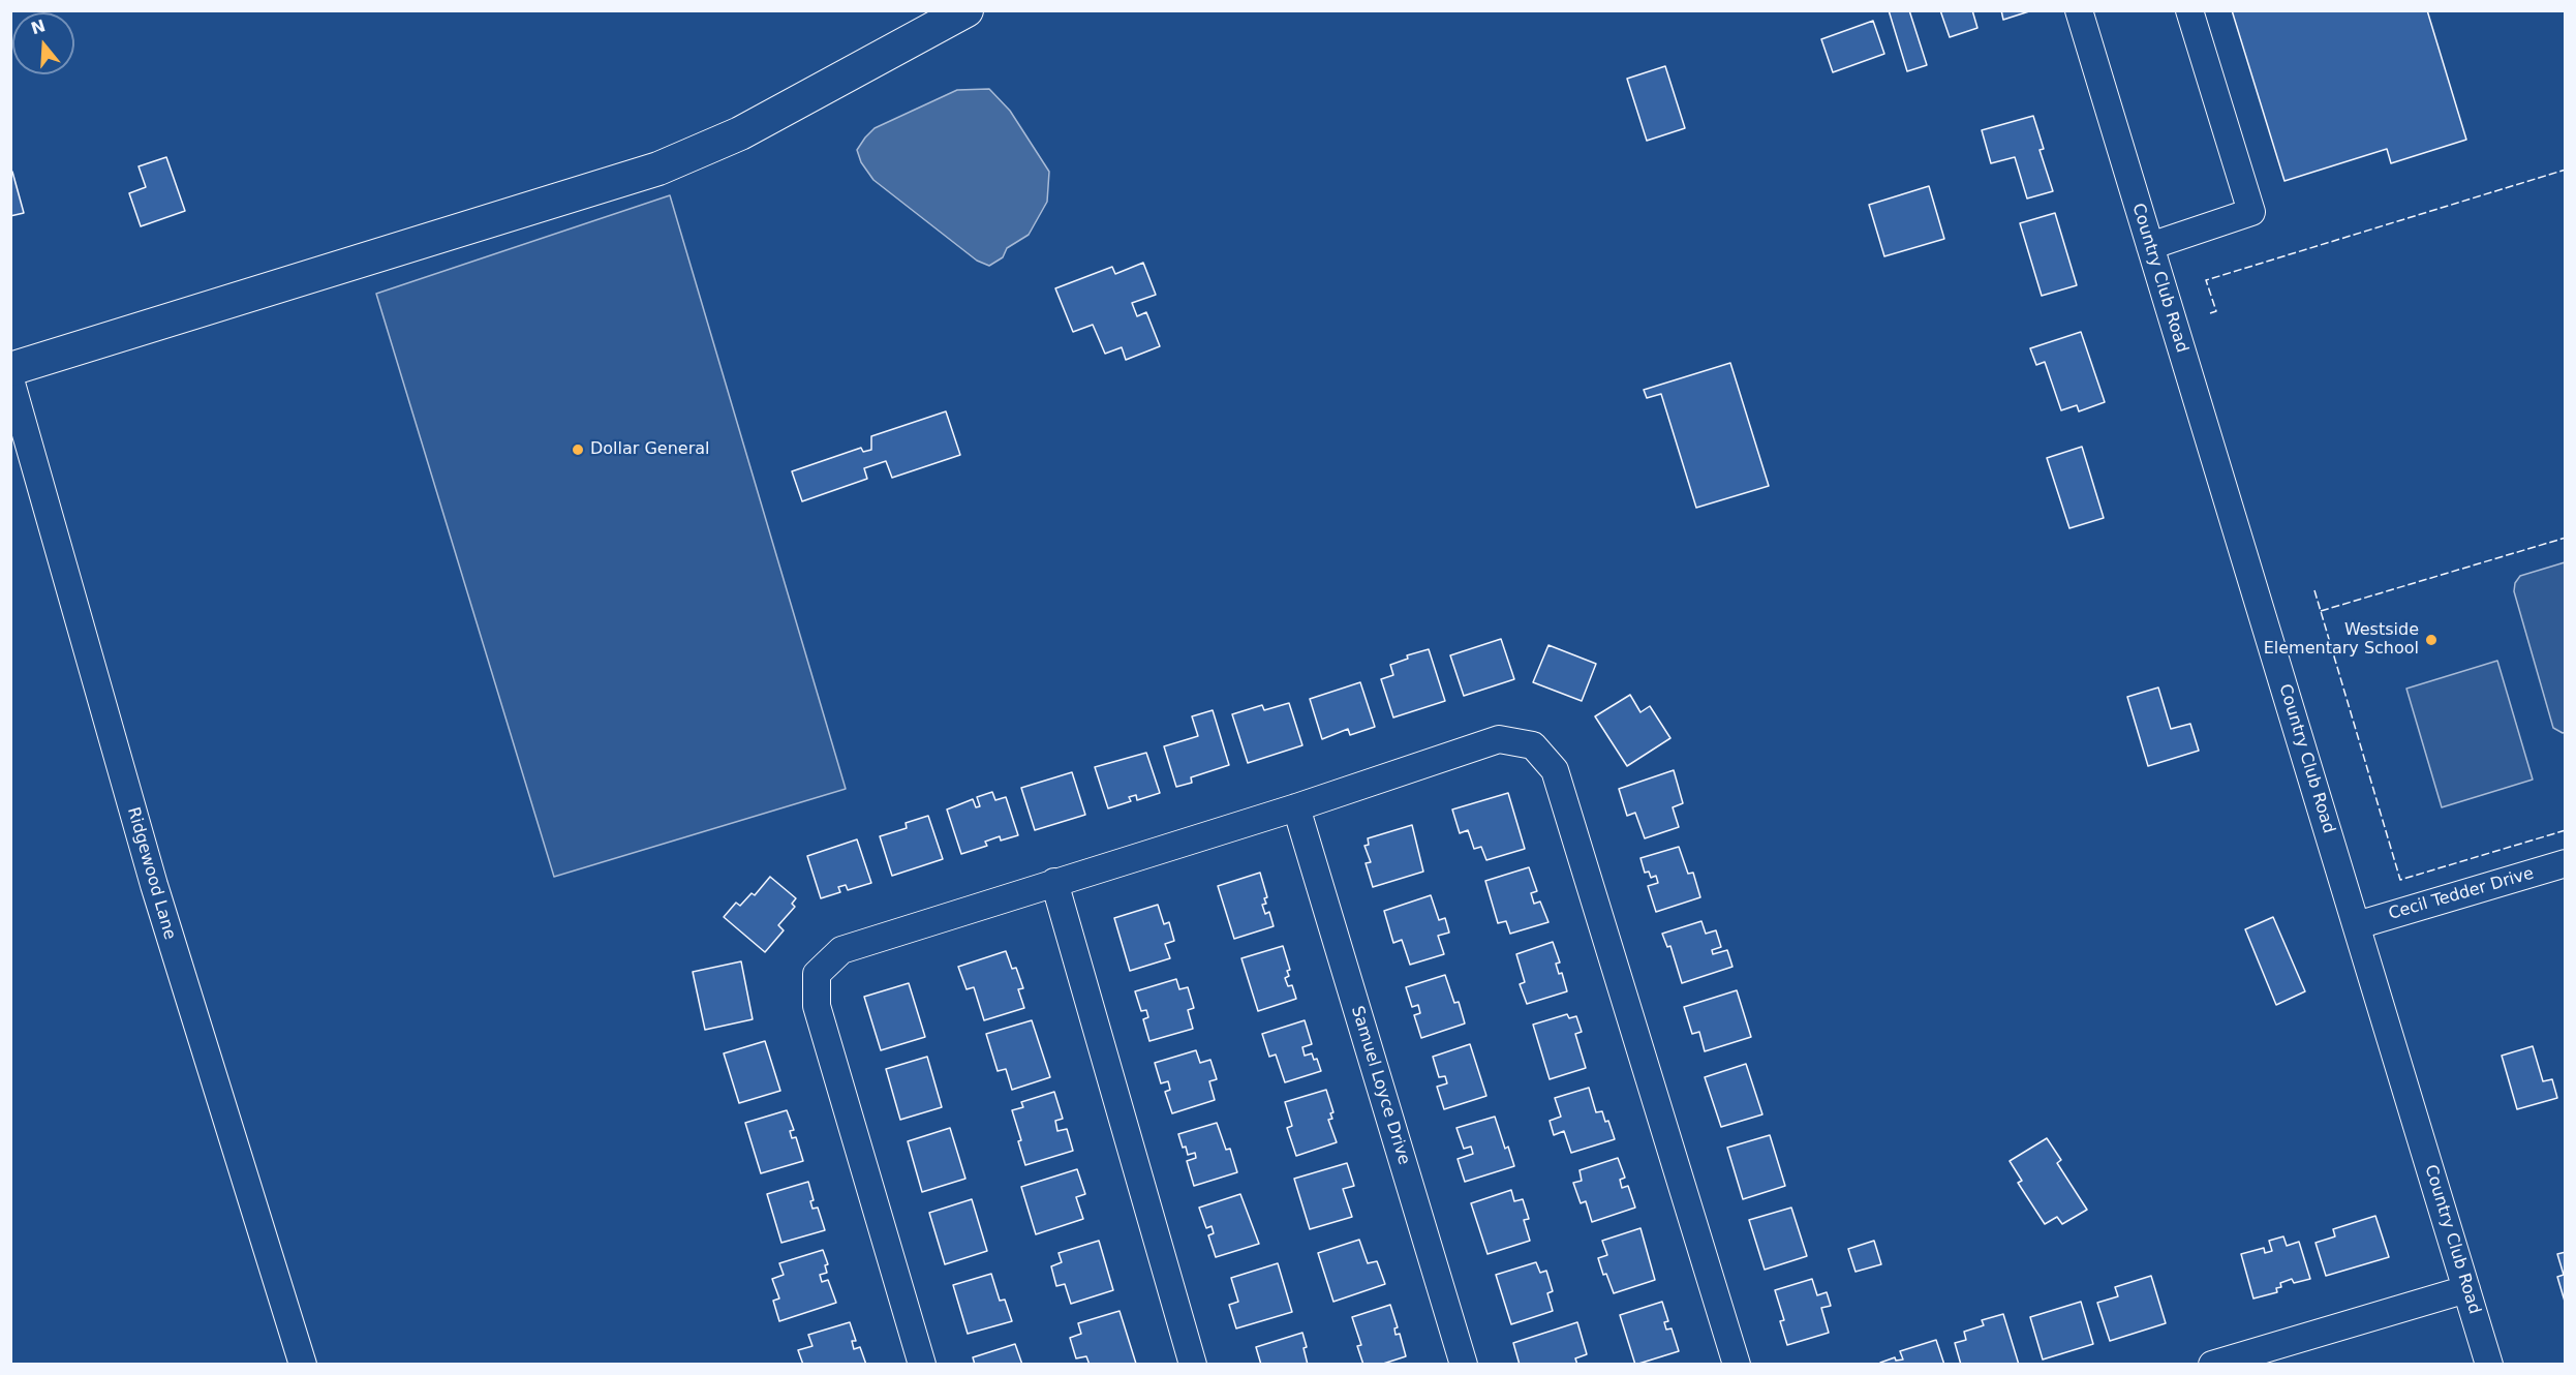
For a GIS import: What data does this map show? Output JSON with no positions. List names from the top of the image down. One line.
{"streets":{"street":["Country Club Road","Ridgewood Lane","Cecil Tedder Drive","Samuel Loyce Drive"]},"crossings":[["Country Club Road","Cecil Tedder Drive"]],"places":["Dollar General","Westside Elementary School"],"north":"top"}
